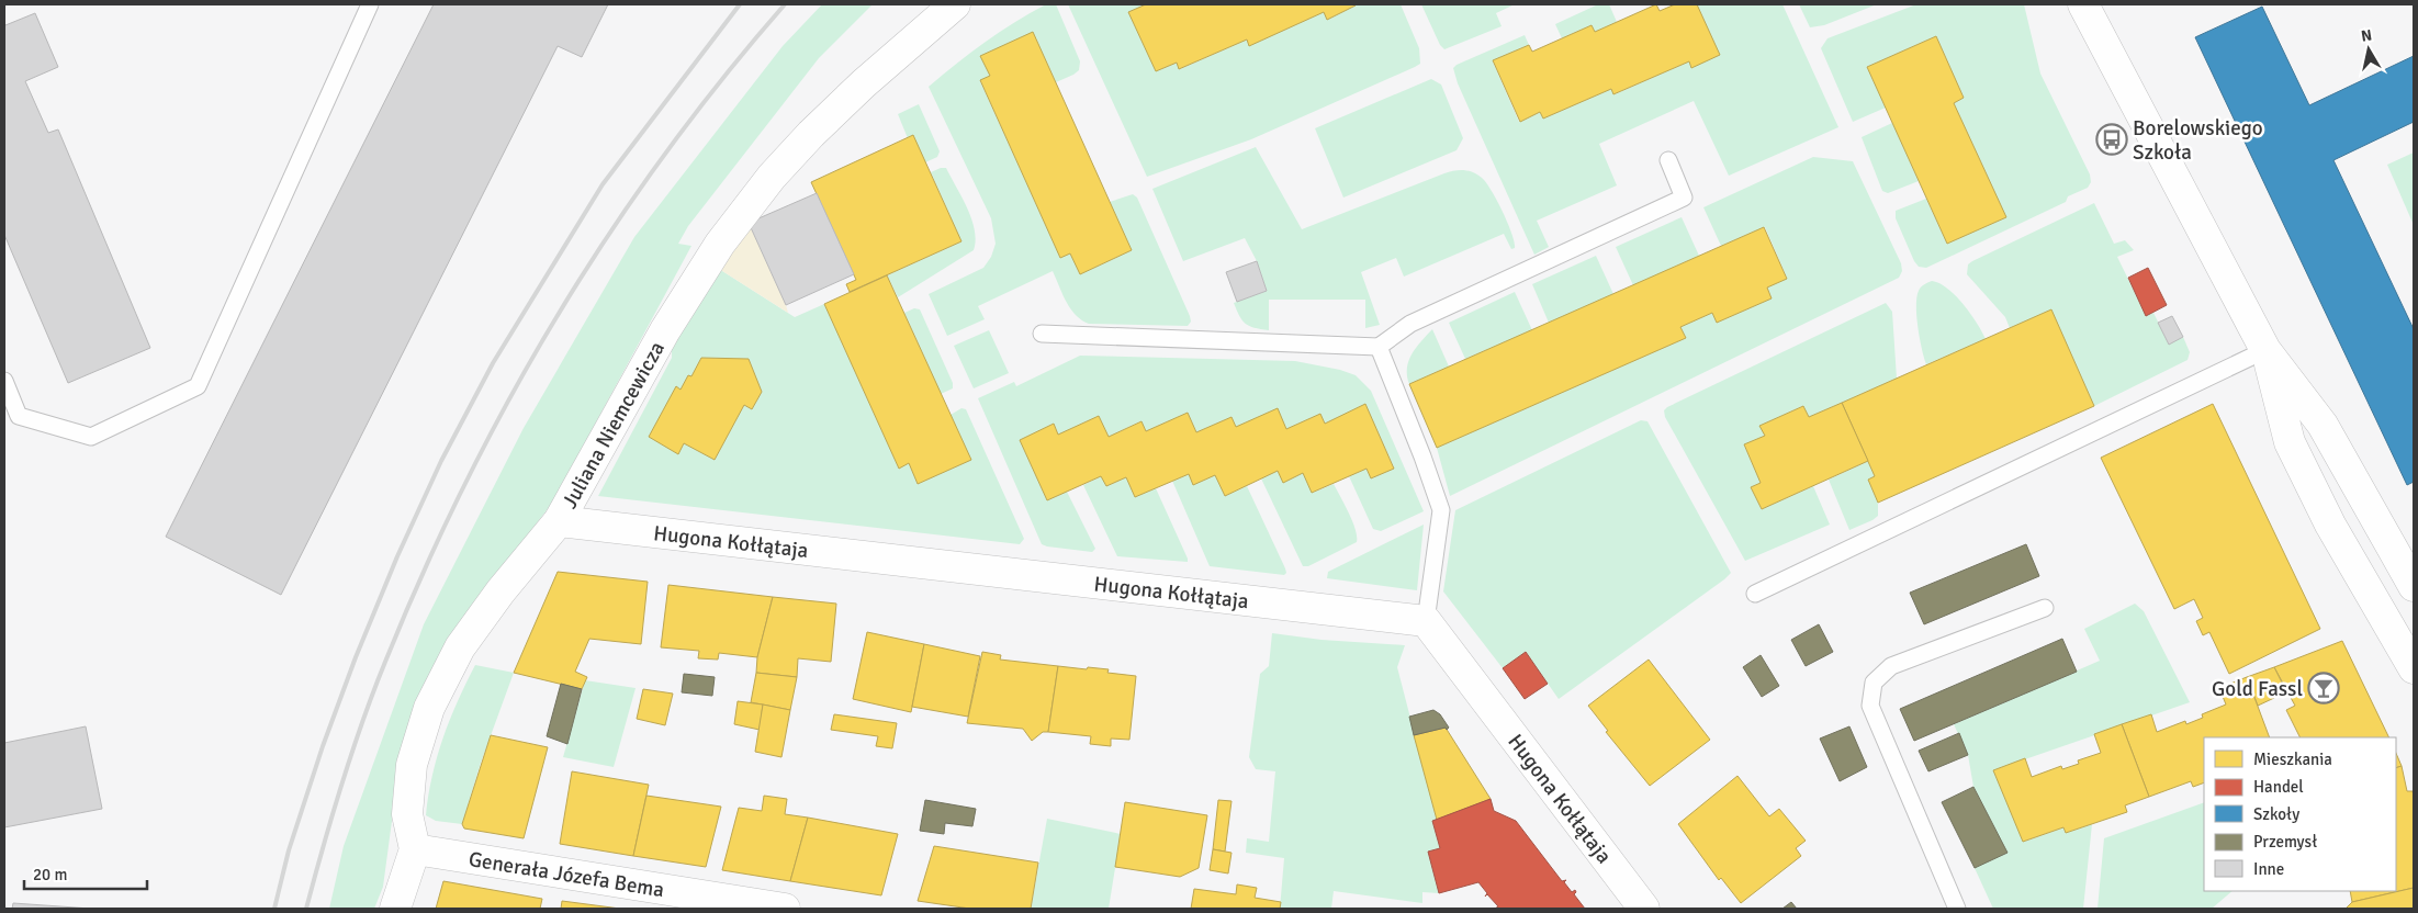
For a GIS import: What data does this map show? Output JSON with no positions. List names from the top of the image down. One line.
{"streets":{"street":["Juliana Niemcewicza","Hugona Kołłątaja","Generała Józefa Bema"]},"crossings":[["Juliana Niemcewicza","Hugona Kołłątaja"],["Juliana Niemcewicza","Generała Józefa Bema"]],"places":{"bus stop":["Borelowskiego Szkoła"],"bar":["Gold Fassl"]},"legend":["Mieszkania","Handel","Szkoły","Przemysł","Inne"],"scale_bar":"20 m","north":"top"}
